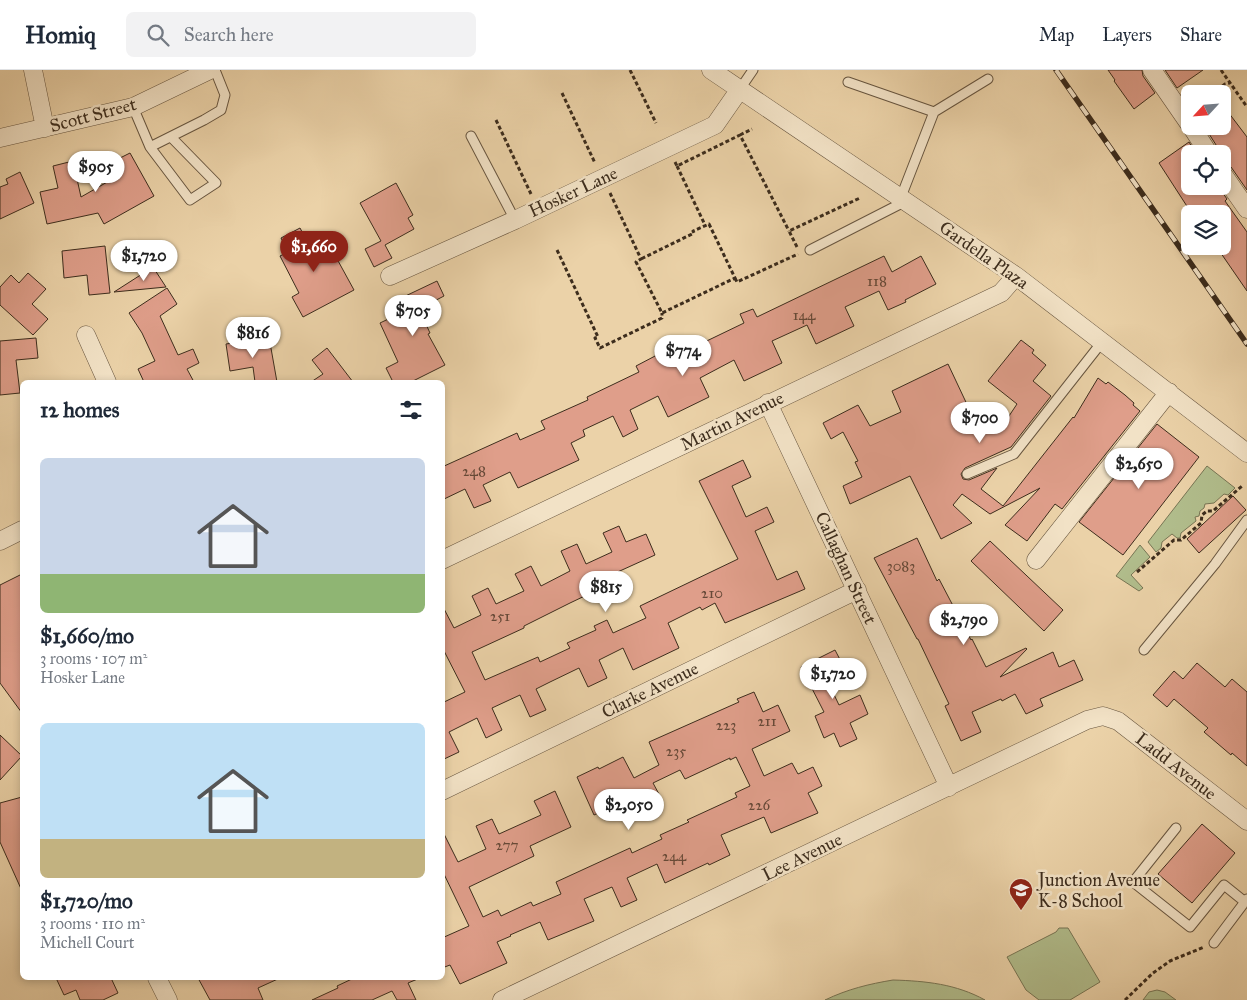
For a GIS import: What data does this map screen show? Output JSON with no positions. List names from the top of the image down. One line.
{"streets":{"street":["Scott Street","Hosker Lane","Gardella Plaza","Martin Avenue","Callaghan Street","Clarke Avenue","Ladd Avenue","Lee Avenue"]},"crossings":[["Hosker Lane","Gardella Plaza"],["Gardella Plaza","Martin Avenue"],["Martin Avenue","Callaghan Street"],["Callaghan Street","Clarke Avenue"],["Callaghan Street","Lee Avenue"],["Ladd Avenue","Lee Avenue"]],"places":{"school or university":["Junction Avenue K-8 School"]},"house_numbers":["118","144","248","3083","210","251","211","223","235","226","277","244"],"north":"bottom left","page":{"header":"Homiq","search":"Search here","nav":["Map","Layers","Share"],"price":["$905","$1,660","$1,720","$705","$816","$774","$700","$2,650","$815","$2,790","$1,720","$2,050"],"heading":"12 homes","list":[{"name":"$1,660/mo","note":"3 rooms · 107 m² · Hosker Lane"},{"name":"$1,720/mo","note":"3 rooms · 110 m² · Michell Court"}]}}
